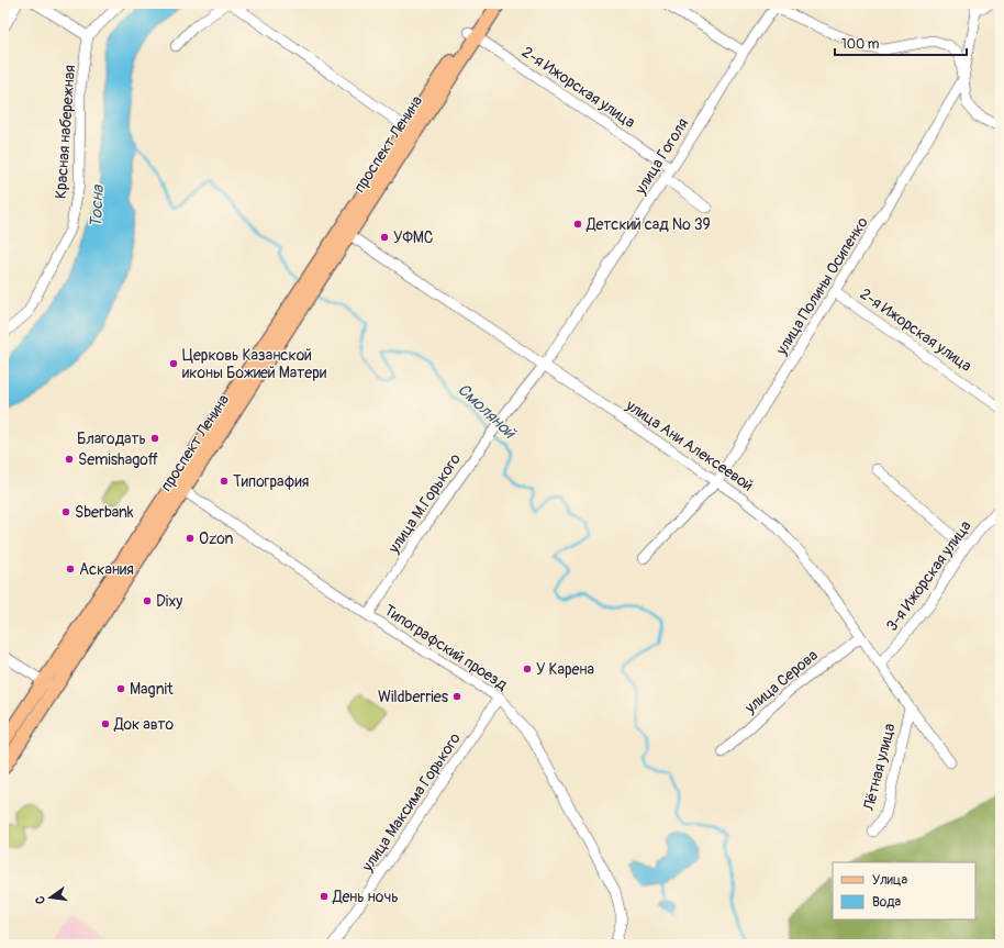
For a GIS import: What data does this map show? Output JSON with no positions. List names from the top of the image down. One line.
{"streets":{"main road":["проспект Ленина"],"street":["2-я Ижорская улица","Красная набережная","улица Гоголя","улица Полины Осипенко","улица Ани Алексеевой","улица М.Горького","3-я Ижорская улица","Типографский проезд","улица Серова","Лётная улица","улица Максима Горького"]},"crossings":[["2-я Ижорская улица","проспект Ленина"],["2-я Ижорская улица","улица Гоголя"],["2-я Ижорская улица","улица Полины Осипенко"],["проспект Ленина","улица Ани Алексеевой"],["проспект Ленина","Типографский проезд"],["улица Гоголя","улица Ани Алексеевой"],["улица Гоголя","улица М.Горького"],["улица Полины Осипенко","улица Ани Алексеевой"],["улица Ани Алексеевой","3-я Ижорская улица"],["улица Ани Алексеевой","улица Серова"],["улица Ани Алексеевой","Лётная улица"],["улица М.Горького","Типографский проезд"],["Типографский проезд","улица Максима Горького"]],"water":["Тосна","Смоляной"],"places":["Детский сад № 39","УФМС","Церковь Казанской иконы Божией Матери","Благодать","Semishagoff","Типография","Sberbank","Ozon","Аскания","Dixy","У Карена","Magnit","Wildberries","Док авто","День ночь"],"legend":["Улица","Вода"],"scale_bar":"100 m","north":"left"}
